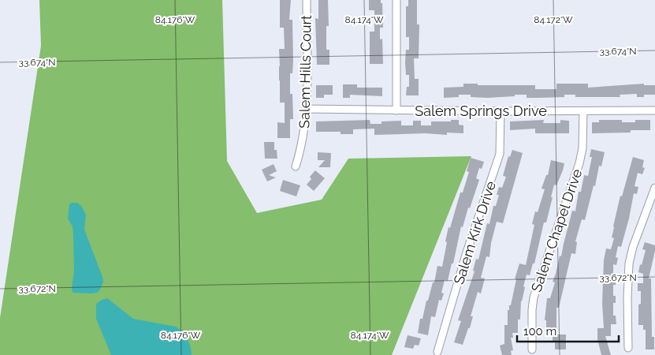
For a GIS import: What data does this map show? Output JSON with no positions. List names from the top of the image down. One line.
{"streets":{"street":["Salem Hills Court","Salem Springs Drive","Salem Chapel Drive","Salem Kirk Drive"]},"crossings":[["Salem Hills Court","Salem Springs Drive"],["Salem Springs Drive","Salem Chapel Drive"],["Salem Springs Drive","Salem Kirk Drive"]],"scale_bar":"100 m","coordinates":["84.176°W","84.174°W","84.172°W","33.674°N","33.672°N"]}
